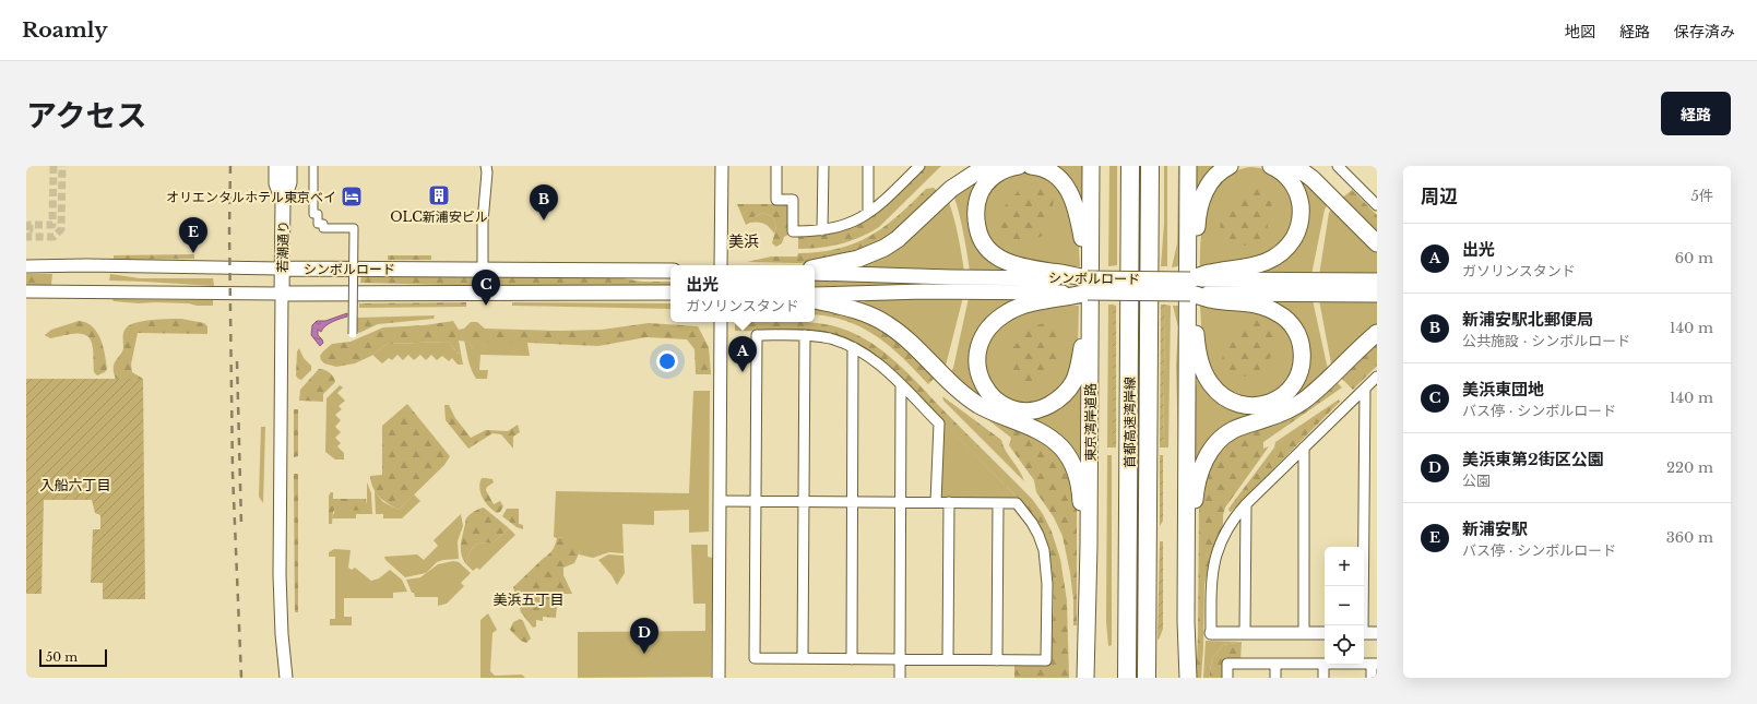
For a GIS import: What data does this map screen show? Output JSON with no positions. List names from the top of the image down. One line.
{"streets":{"highway":["東京湾岸道路","首都高速湾岸線"],"main road":["若潮通り","シンボルロード"]},"crossings":[["若潮通り","シンボルロード"]],"districts":["美浜","入船六丁目","美浜五丁目"],"places":{"building":["OLC新浦安ビル"],"hotel":["オリエンタルホテル東京ベイ"]},"scale_bar":"50 m","page":{"header":"Roamly","nav":["地図","経路","保存済み"],"title":"アクセス","buttons":"経路","heading":["周辺","5件"],"pins":["B","E","C","A","D"],"list":[{"mark":"A","name":"出光","note":"ガソリンスタンド","value":"60 m"},{"mark":"B","name":"新浦安駅北郵便局","note":"公共施設 · シンボルロード","value":"140 m"},{"mark":"C","name":"美浜東団地","note":"バス停 · シンボルロード","value":"140 m"},{"mark":"D","name":"美浜東第2街区公園","note":"公園","value":"220 m"},{"mark":"E","name":"新浦安駅","note":"バス停 · シンボルロード","value":"360 m"}],"popup":["出光","ガソリンスタンド"],"map_buttons":["+","−"],"scale":"50 m"}}
